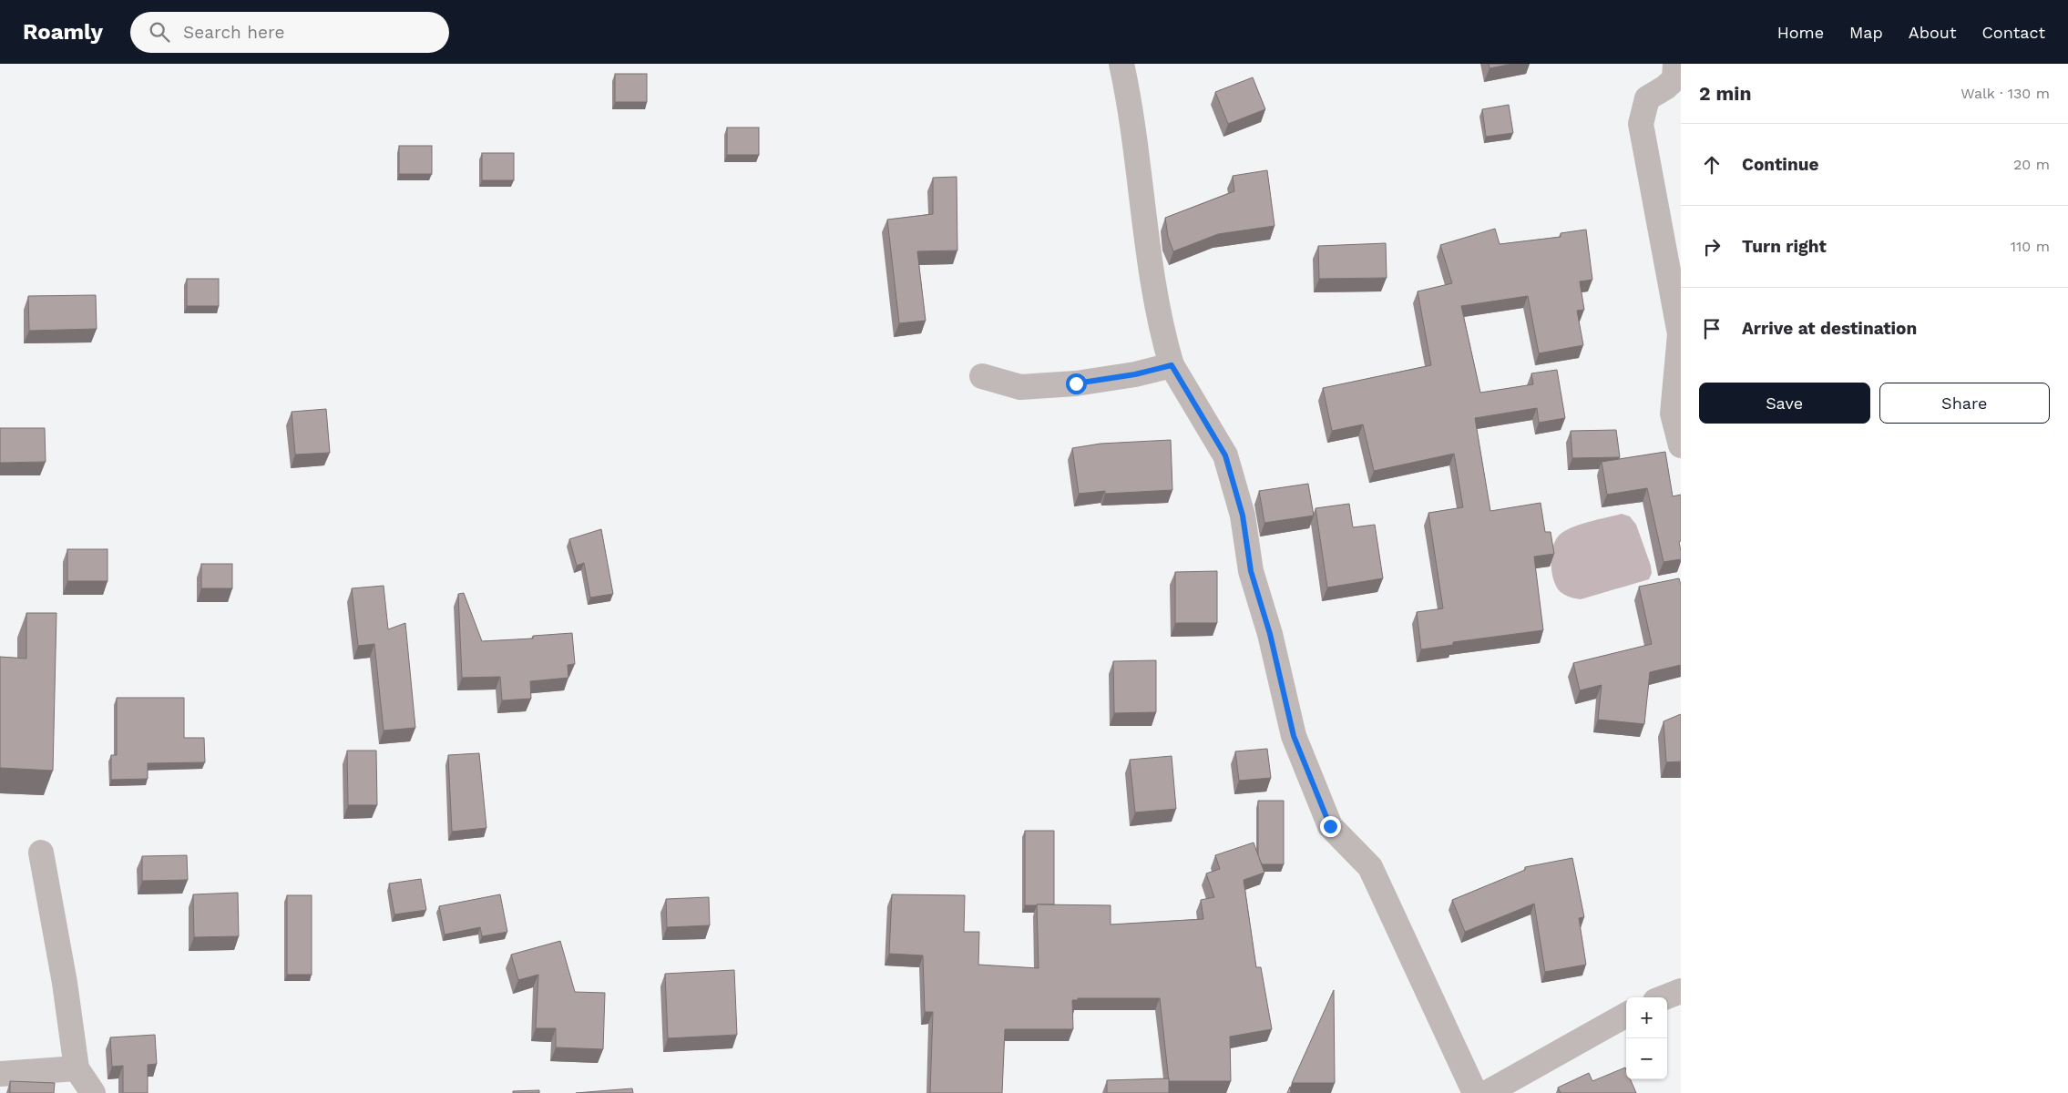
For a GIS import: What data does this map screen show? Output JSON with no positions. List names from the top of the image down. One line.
{"page":{"header":"Roamly","search":"Search here","nav":["Home","Map","About","Contact"],"heading":["2 min","Walk · 130 m"],"list":[["Continue","20 m"],["Turn right","110 m"],"Arrive at destination"],"buttons":["Save","Share"],"map_buttons":["+","−"]}}
